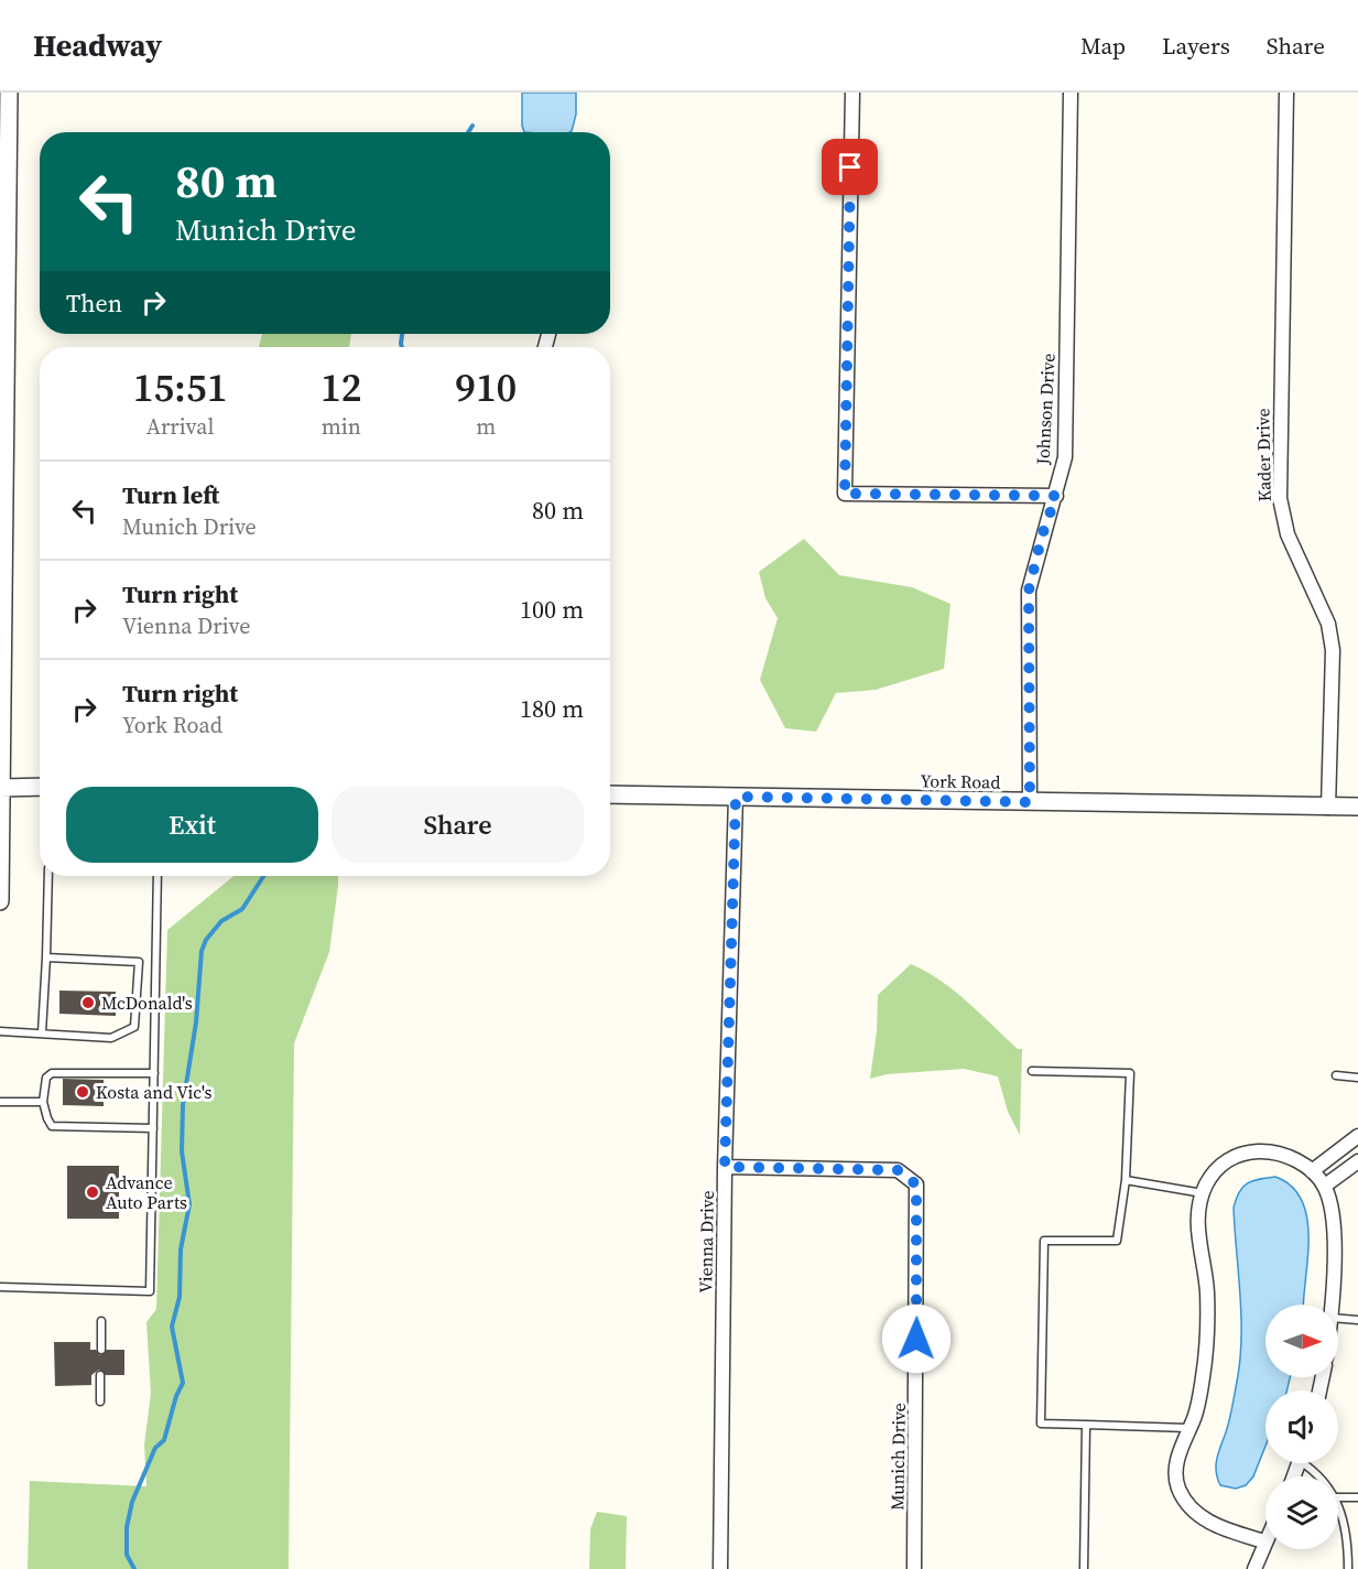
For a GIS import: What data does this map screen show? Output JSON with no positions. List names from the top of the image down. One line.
{"streets":{"street":["Johnson Drive","Kader Drive","York Road","Vienna Drive","Munich Drive"]},"crossings":[["Johnson Drive","York Road"],["Kader Drive","York Road"],["York Road","Vienna Drive"],["Vienna Drive","Munich Drive"]],"places":["McDonald's","Kosta and Vic's","Advance Auto Parts"],"north":"right","page":{"header":"Headway","nav":["Map","Layers","Share"],"turn":["80 m","Munich Drive"],"then":"Then","eta":["15:51","Arrival","12","min","910","m"],"list":[{"name":"Turn left","note":"Munich Drive","value":"80 m"},{"name":"Turn right","note":"Vienna Drive","value":"100 m"},{"name":"Turn right","note":"York Road","value":"180 m"}],"buttons":["Exit","Share"]}}
